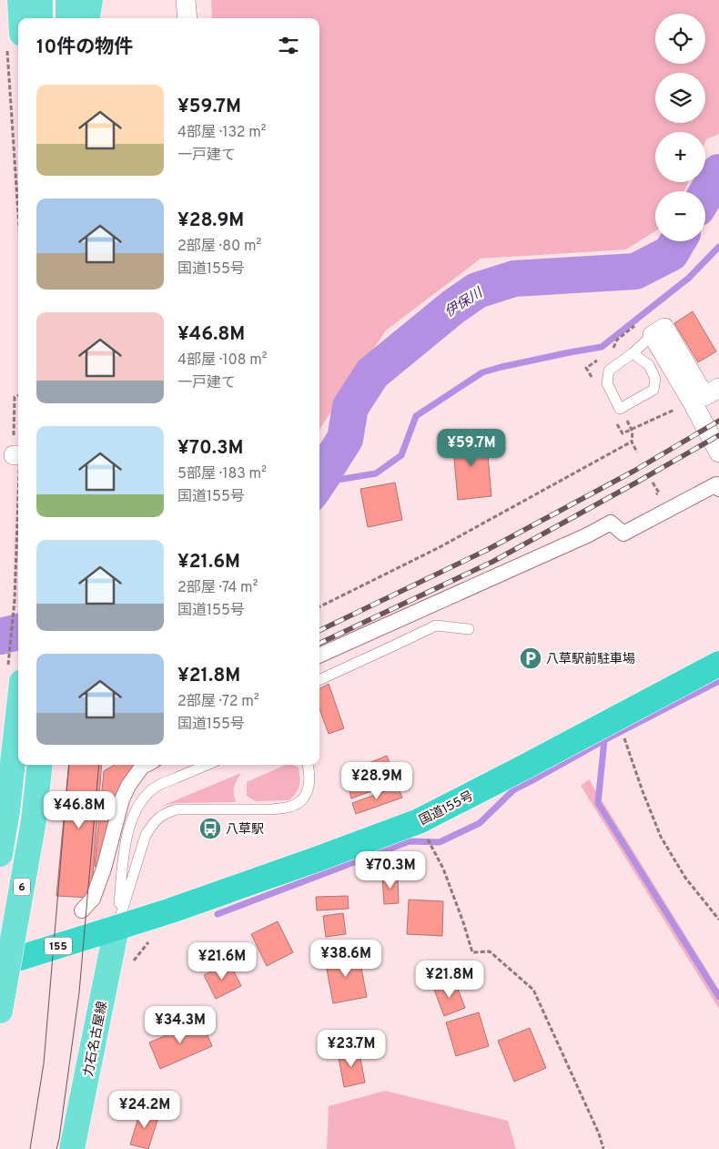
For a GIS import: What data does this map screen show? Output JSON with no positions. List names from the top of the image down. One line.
{"streets":{"highway":["国道155号","155"],"main road":["6","力石名古屋線"]},"crossings":[["国道155号","力石名古屋線"]],"water":["伊保川"],"places":{"parking":["八草駅前駐車場"],"bus stop":["八草駅"]},"page":{"map_buttons":["+","−"],"heading":"10件の物件","list":[{"name":"¥59.7M","note":"4部屋 · 132 m² · 一戸建て"},{"name":"¥28.9M","note":"2部屋 · 80 m² · 国道155号"},{"name":"¥46.8M","note":"4部屋 · 108 m² · 一戸建て"},{"name":"¥70.3M","note":"5部屋 · 183 m² · 国道155号"},{"name":"¥21.6M","note":"2部屋 · 74 m² · 国道155号"},{"name":"¥21.8M","note":"2部屋 · 72 m² · 国道155号"}],"price":["¥59.7M","¥28.9M","¥46.8M","¥70.3M","¥38.6M","¥21.6M","¥21.8M","¥34.3M","¥23.7M","¥24.2M"]}}
